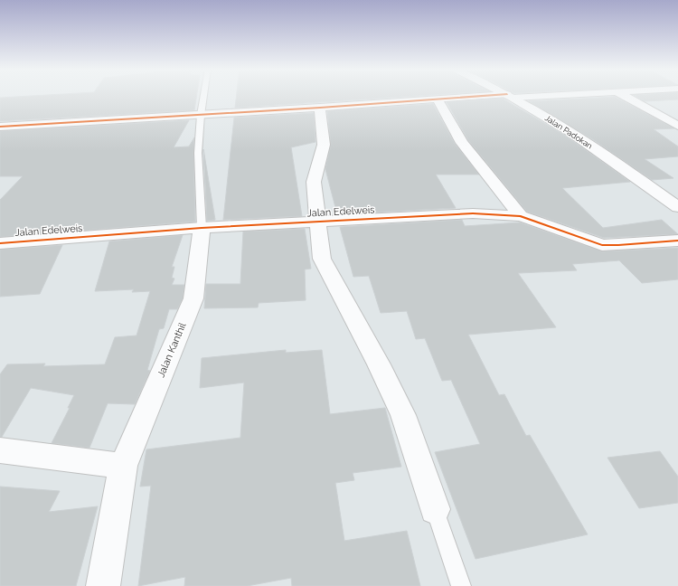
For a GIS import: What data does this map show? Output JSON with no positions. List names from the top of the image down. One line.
{"streets":{"street":["Jalan Padokan","Jalan Edelweis","Jalan Kanthil"]},"crossings":[["Jalan Edelweis","Jalan Kanthil"]]}
